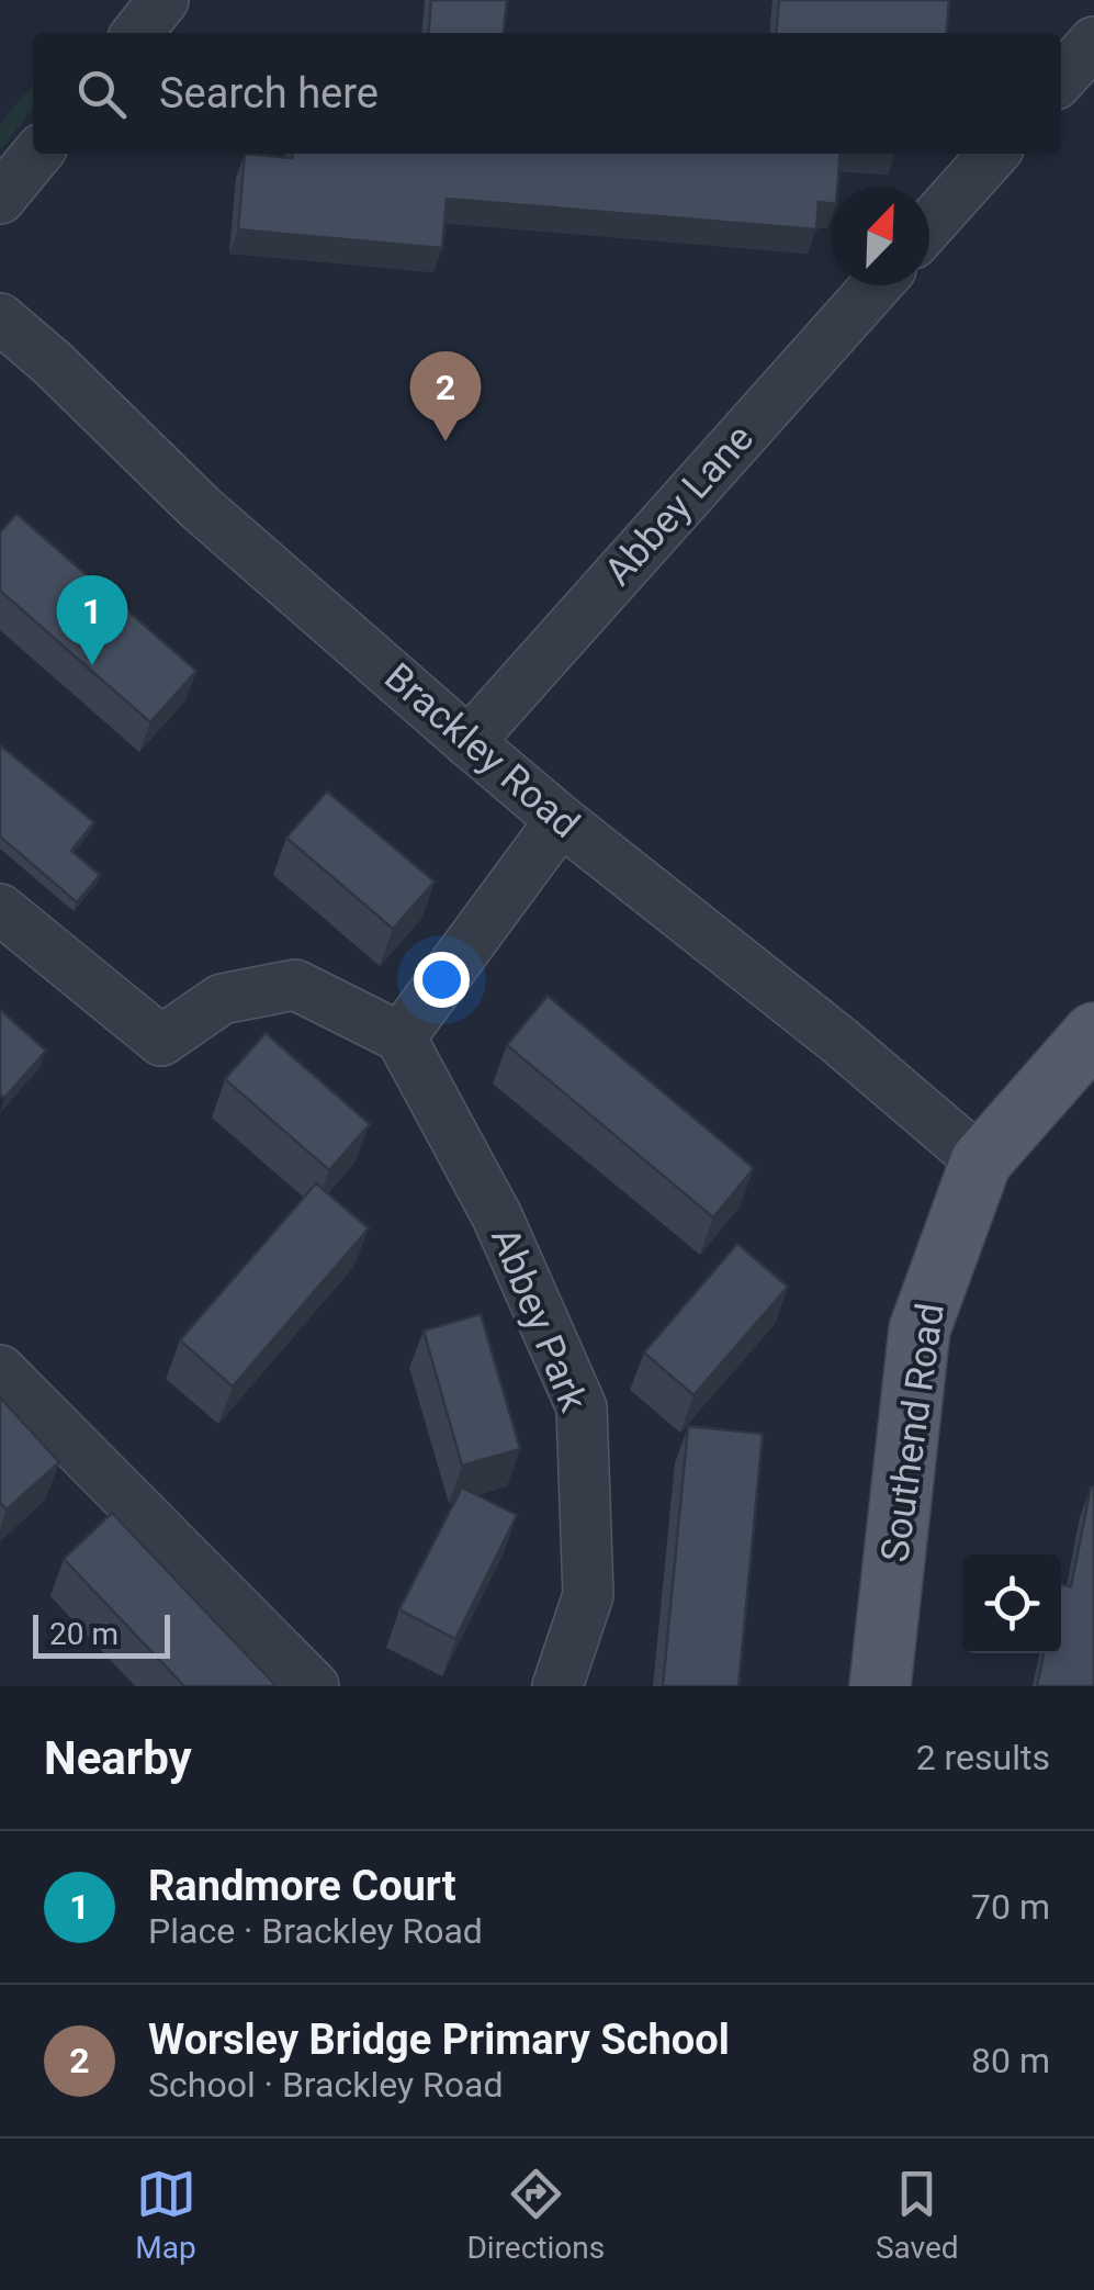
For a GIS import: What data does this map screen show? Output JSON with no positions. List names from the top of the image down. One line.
{"streets":{"main road":["Southend Road"],"street":["Abbey Lane","Brackley Road","Abbey Park"]},"crossings":[["Abbey Lane","Brackley Road"],["Brackley Road","Southend Road"]],"scale_bar":"20 m","north":"top right","page":{"search":"Search here","pins":["2","1"],"scale":"20 m","heading":["Nearby","2 results"],"list":[{"mark":"1","name":"Randmore Court","note":"Place · Brackley Road","value":"70 m"},{"mark":"2","name":"Worsley Bridge Primary School","note":"School · Brackley Road","value":"80 m"}],"nav":["Map","Directions","Saved"]}}
